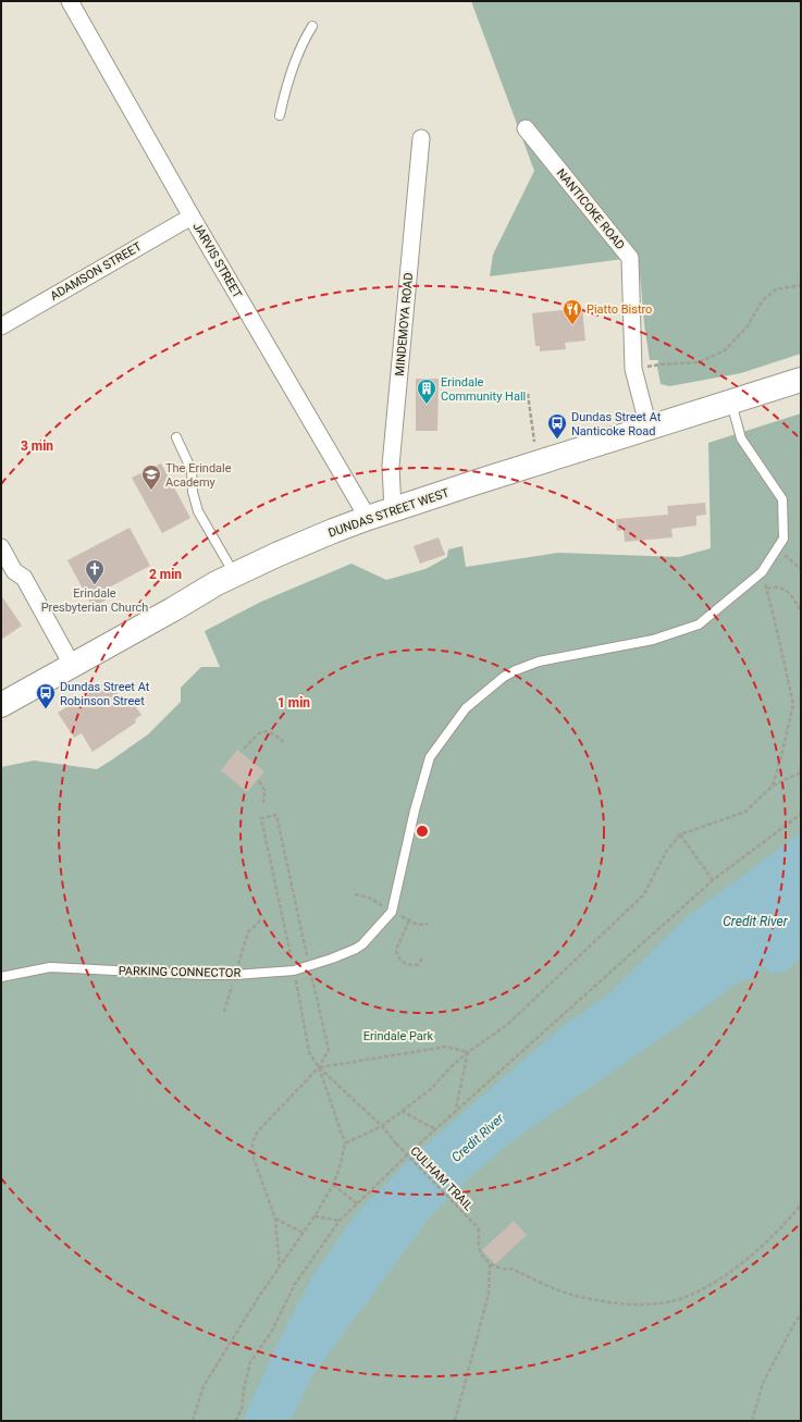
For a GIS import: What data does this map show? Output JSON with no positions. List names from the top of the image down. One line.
{"streets":{"main road":["DUNDAS STREET WEST"],"street":["NANTICOKE ROAD","JARVIS STREET","ADAMSON STREET","MINDEMOYA ROAD"],"lane":["PARKING CONNECTOR"],"path":["CULHAM TRAIL"]},"crossings":[["NANTICOKE ROAD","DUNDAS STREET WEST"],["JARVIS STREET","ADAMSON STREET"],["JARVIS STREET","DUNDAS STREET WEST"],["MINDEMOYA ROAD","DUNDAS STREET WEST"]],"water":["Credit River"],"parks":["Erindale Park"],"places":{"restaurant":["Piatto Bistro"],"building":["Erindale Community Hall"],"bus stop":["Dundas Street At Nanticoke Road","Dundas Street At Robinson Street"],"school or university":["The Erindale Academy"],"church":["Erindale Presbyterian Church"]},"rings":["3 min","2 min","1 min"]}
